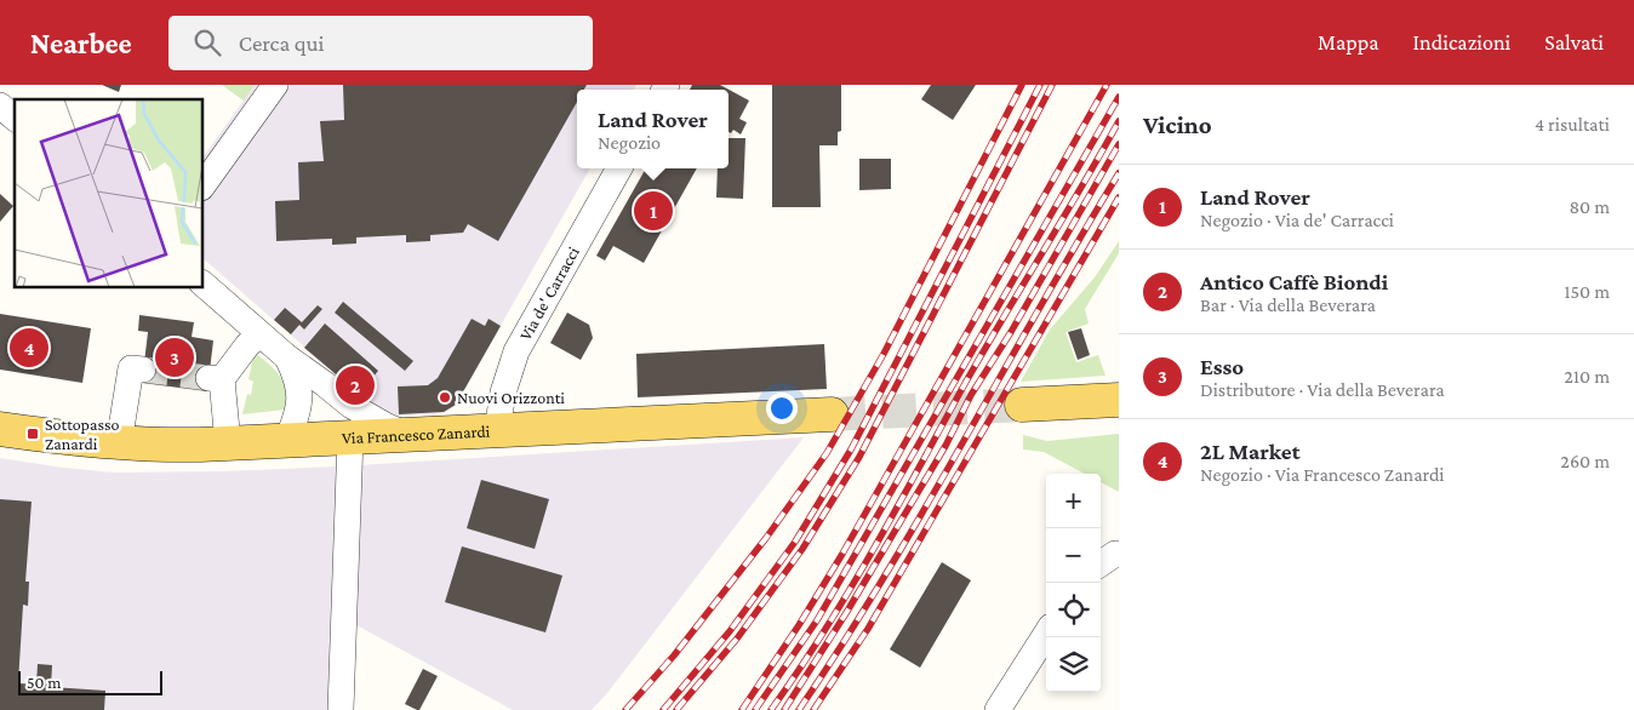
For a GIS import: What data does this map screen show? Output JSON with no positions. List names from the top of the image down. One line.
{"streets":{"main road":["Via Francesco Zanardi"],"street":["Via de' Carracci"]},"crossings":[["Via de' Carracci","Via Francesco Zanardi"]],"places":{"other":["Nuovi Orizzonti"],"transit":["Sottopasso Zanardi"]},"scale_bar":"50 m","page":{"header":"Nearbee","search":"Cerca qui","nav":["Mappa","Indicazioni","Salvati"],"heading":["Vicino","4 risultati"],"popup":["Land Rover","Negozio"],"list":[{"mark":"1","name":"Land Rover","note":"Negozio · Via de' Carracci","value":"80 m"},{"mark":"2","name":"Antico Caffè Biondi","note":"Bar · Via della Beverara","value":"150 m"},{"mark":"3","name":"Esso","note":"Distributore · Via della Beverara","value":"210 m"},{"mark":"4","name":"2L Market","note":"Negozio · Via Francesco Zanardi","value":"260 m"}],"pins":["1","4","3","2"],"map_buttons":["+","−"],"scale":"50 m"}}
